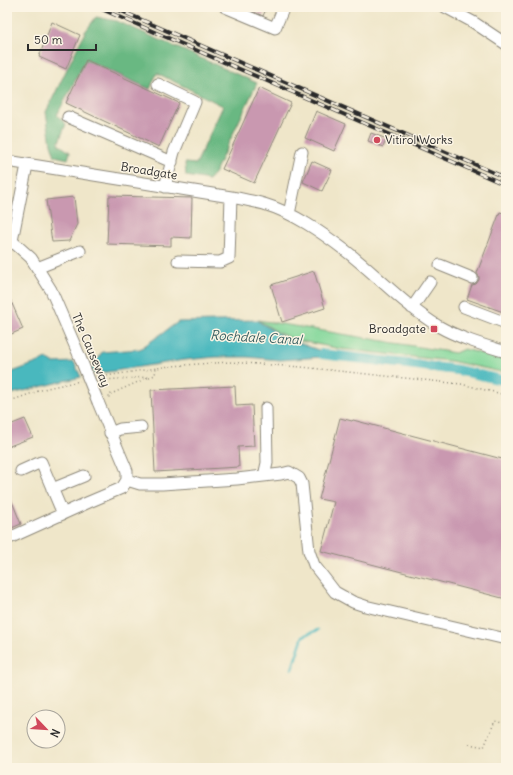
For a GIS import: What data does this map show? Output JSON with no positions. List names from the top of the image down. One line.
{"streets":{"street":["Broadgate","The Causeway"]},"water":["Rochdale Canal"],"places":{"other":["Vitirol Works"],"transit":["Broadgate"]},"scale_bar":"50 m","north":"bottom right"}
